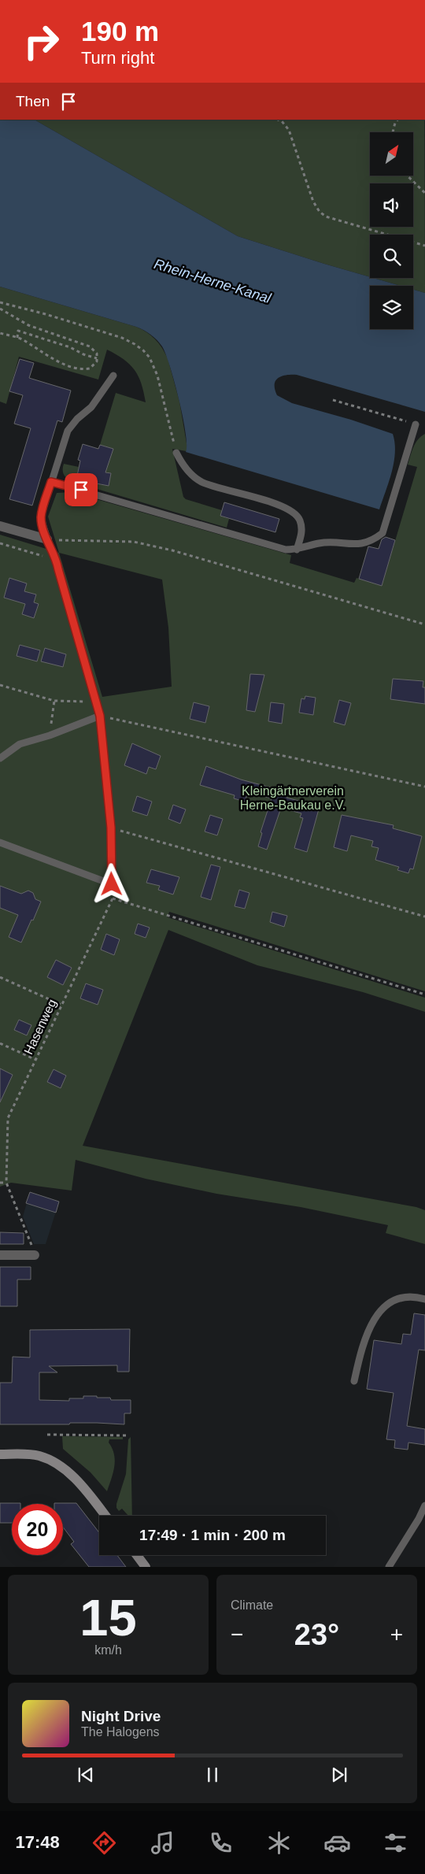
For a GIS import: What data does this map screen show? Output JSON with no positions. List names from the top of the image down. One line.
{"streets":{"path":["Hasenweg"]},"water":["Rhein-Herne-Kanal"],"parks":["Kleingärtnerverein Herne-Baukau e.V."],"north":"top right","page":{"turn":["190 m","Turn right"],"then":"Then","limit":"20","trip":"17:49 · 1 min · 200 m","tile":[["15","km/h"],"Climate"],"heat":["−","23°","+"],"song":["Night Drive","The Halogens"],"tabs":"17:48"}}
